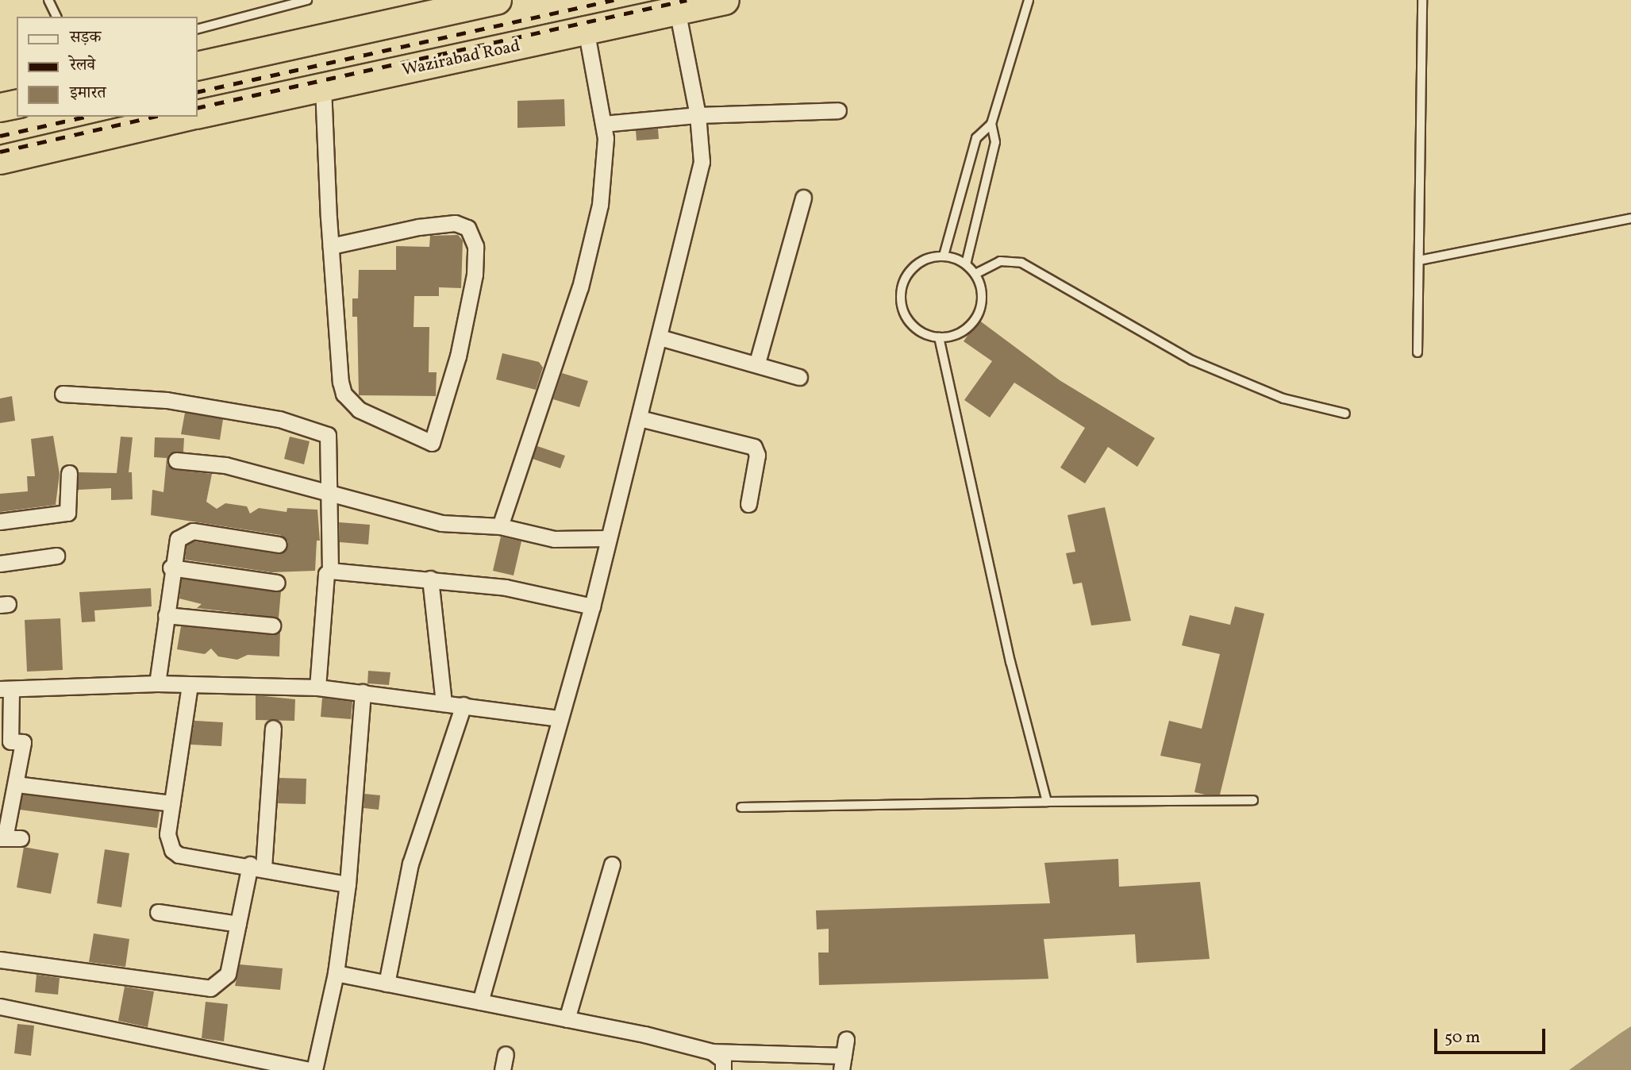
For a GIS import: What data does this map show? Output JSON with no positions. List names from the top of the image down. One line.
{"streets":{"highway":["Wazirabad Road"]},"legend":["सड़क","रेलवे","इमारत"],"scale_bar":"50 m"}
